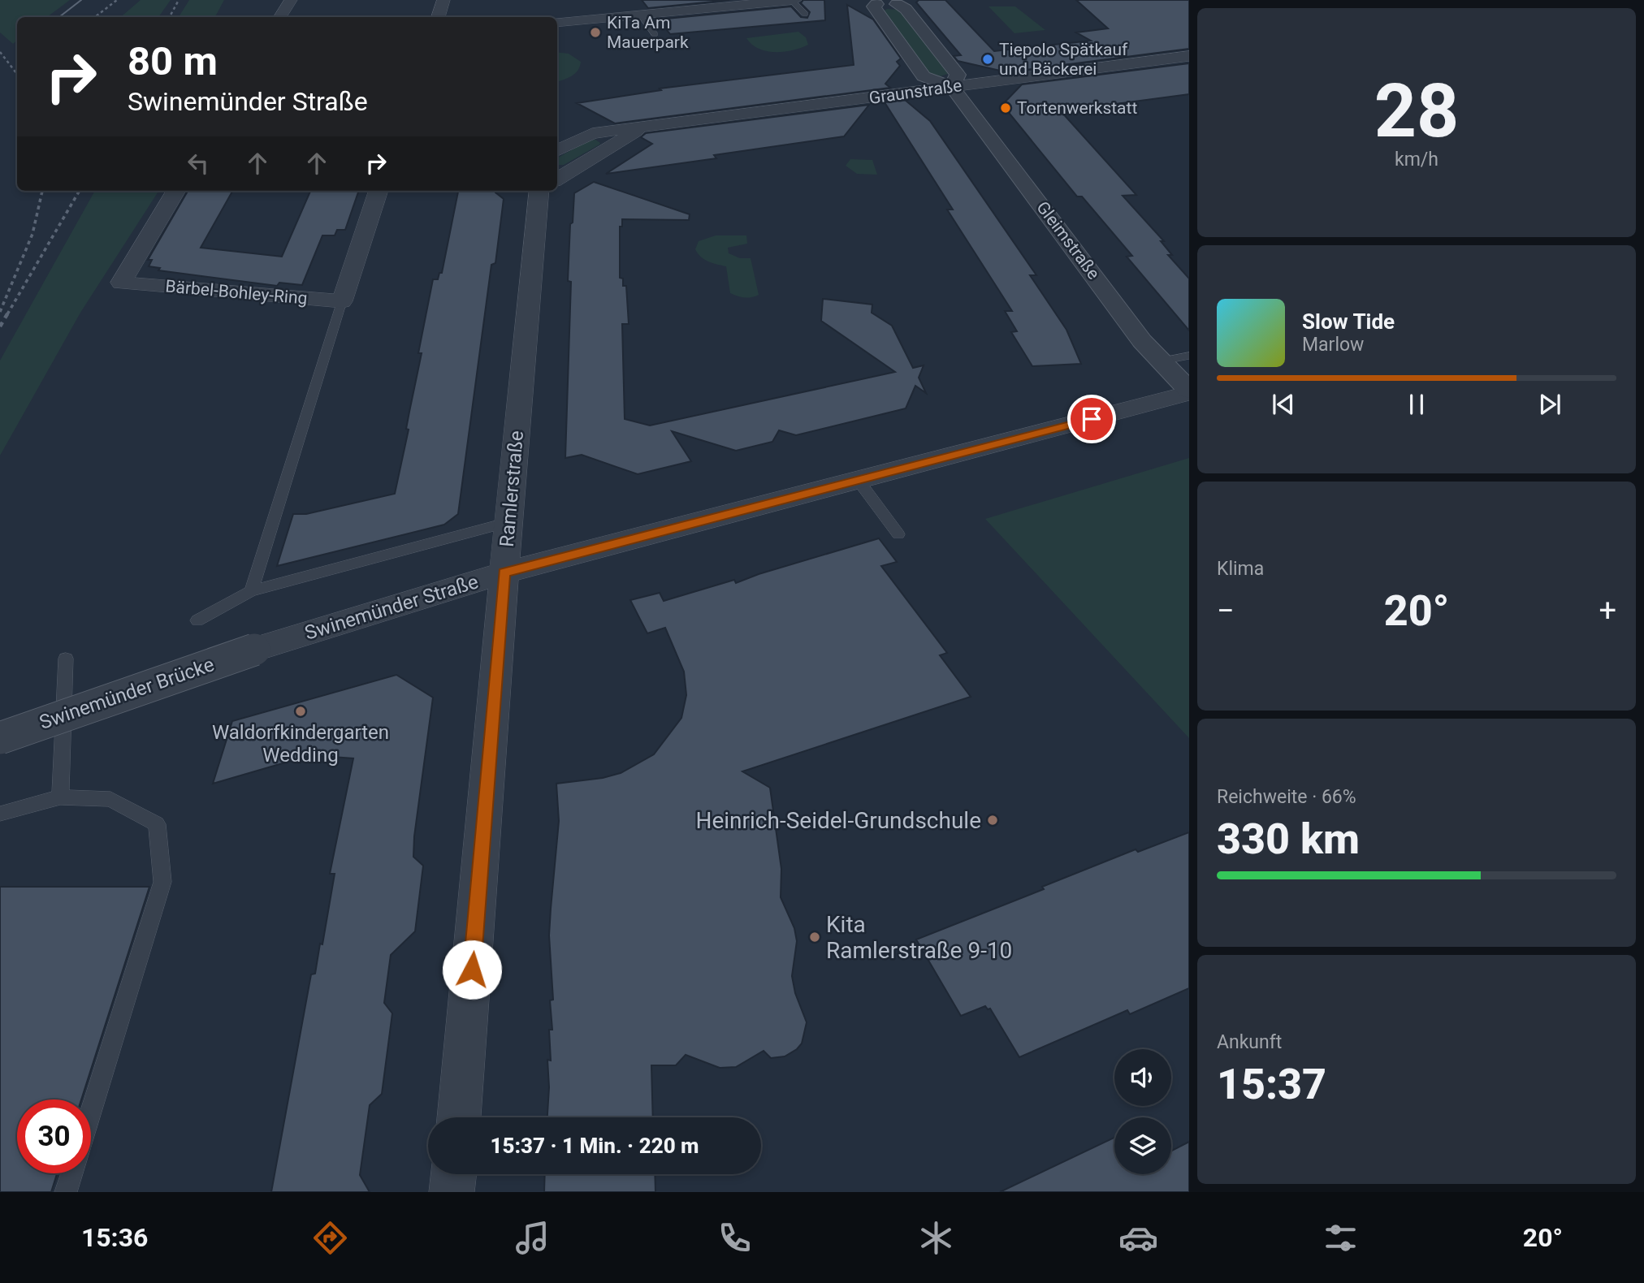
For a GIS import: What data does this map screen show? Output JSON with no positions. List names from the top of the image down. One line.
{"streets":{"street":["Graunstraße","Gleimstraße","Bärbel-Bohley-Ring","Ramlerstraße","Swinemünder Straße","Swinemünder Brücke"]},"crossings":[["Graunstraße","Gleimstraße"],["Graunstraße","Ramlerstraße"],["Gleimstraße","Swinemünder Straße"],["Ramlerstraße","Swinemünder Straße"],["Swinemünder Straße","Swinemünder Brücke"]],"places":["KiTa Am Mauerpark","Tiepolo Spätkauf und Bäckerei","Tortenwerkstatt","Waldorfkindergarten Wedding","Heinrich-Seidel-Grundschule","Kita Ramlerstraße 9-10"],"page":{"tile":[["28","km/h"],"Klima",["Reichweite · 66%","330 km"],["Ankunft","15:37"]],"turn":["80 m","Swinemünder Straße"],"song":["Slow Tide","Marlow"],"heat":["−","20°","+"],"limit":"30","trip":"15:37 · 1 Min. · 220 m","tabs":["15:36","20°"]}}
